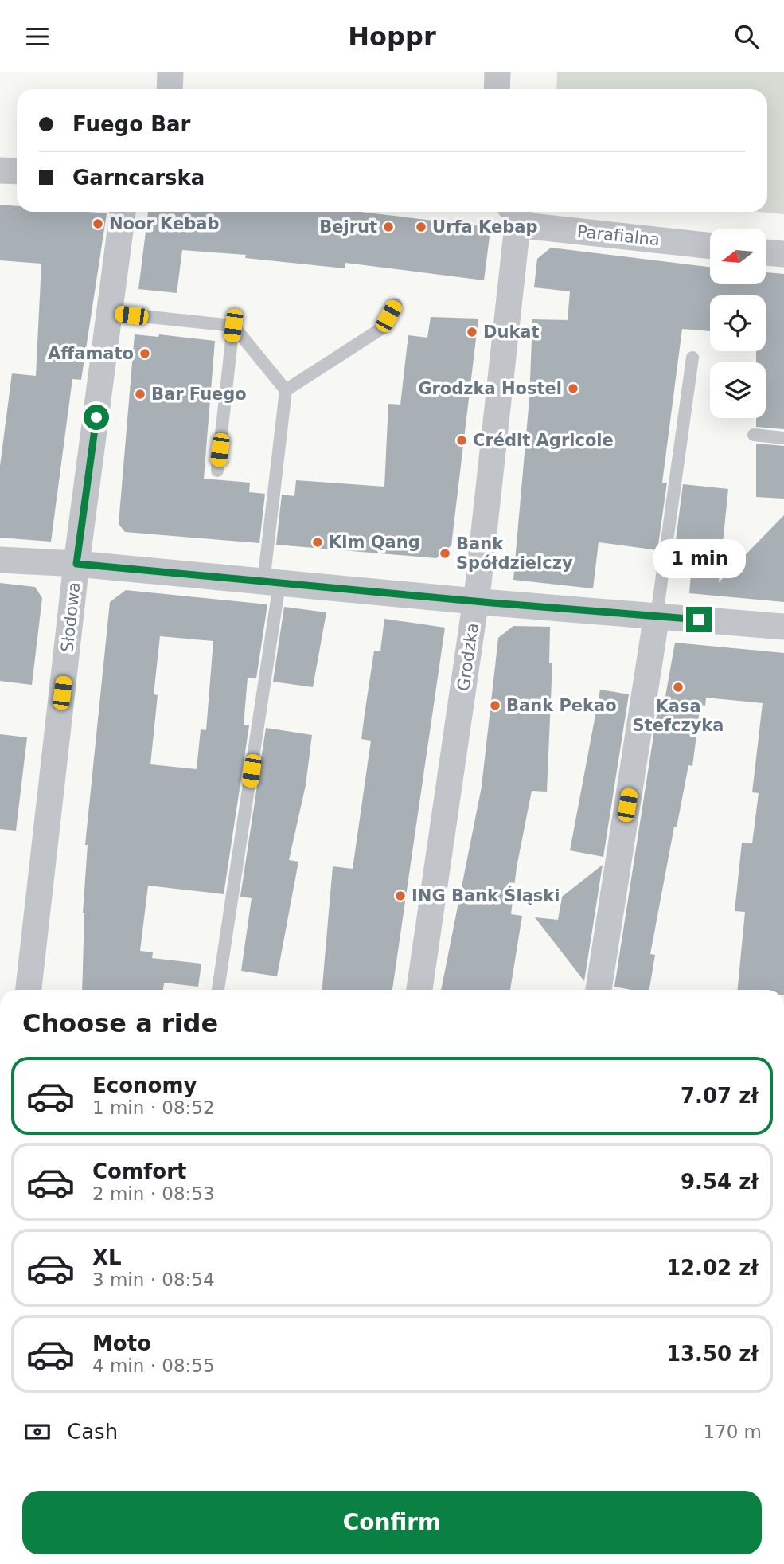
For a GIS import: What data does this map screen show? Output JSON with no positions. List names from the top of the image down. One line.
{"streets":{"street":["Parafialna","Słodowa","Grodzka"]},"crossings":[["Parafialna","Grodzka"]],"places":["Noor Kebab","Bejrut","Urfa Kebap","Dukat","Affamato","Grodzka Hostel","Bar Fuego","Crédit Agricole","Kim Qang","Bank Spółdzielczy","Kasa Stefczyka","Bank Pekao","ING Bank Śląski"],"north":"left","page":{"header":"Hoppr","banner":["Fuego Bar","Garncarska"],"bubble":"1 min","heading":"Choose a ride","list":[{"name":"Economy","note":"1 min · 08:52","value":"7.07 zł"},{"name":"Comfort","note":"2 min · 08:53","value":"9.54 zł"},{"name":"XL","note":"3 min · 08:54","value":"12.02 zł"},{"name":"Moto","note":"4 min · 08:55","value":"13.50 zł"}],"pay":["Cash","170 m"],"buttons":"Confirm"}}
